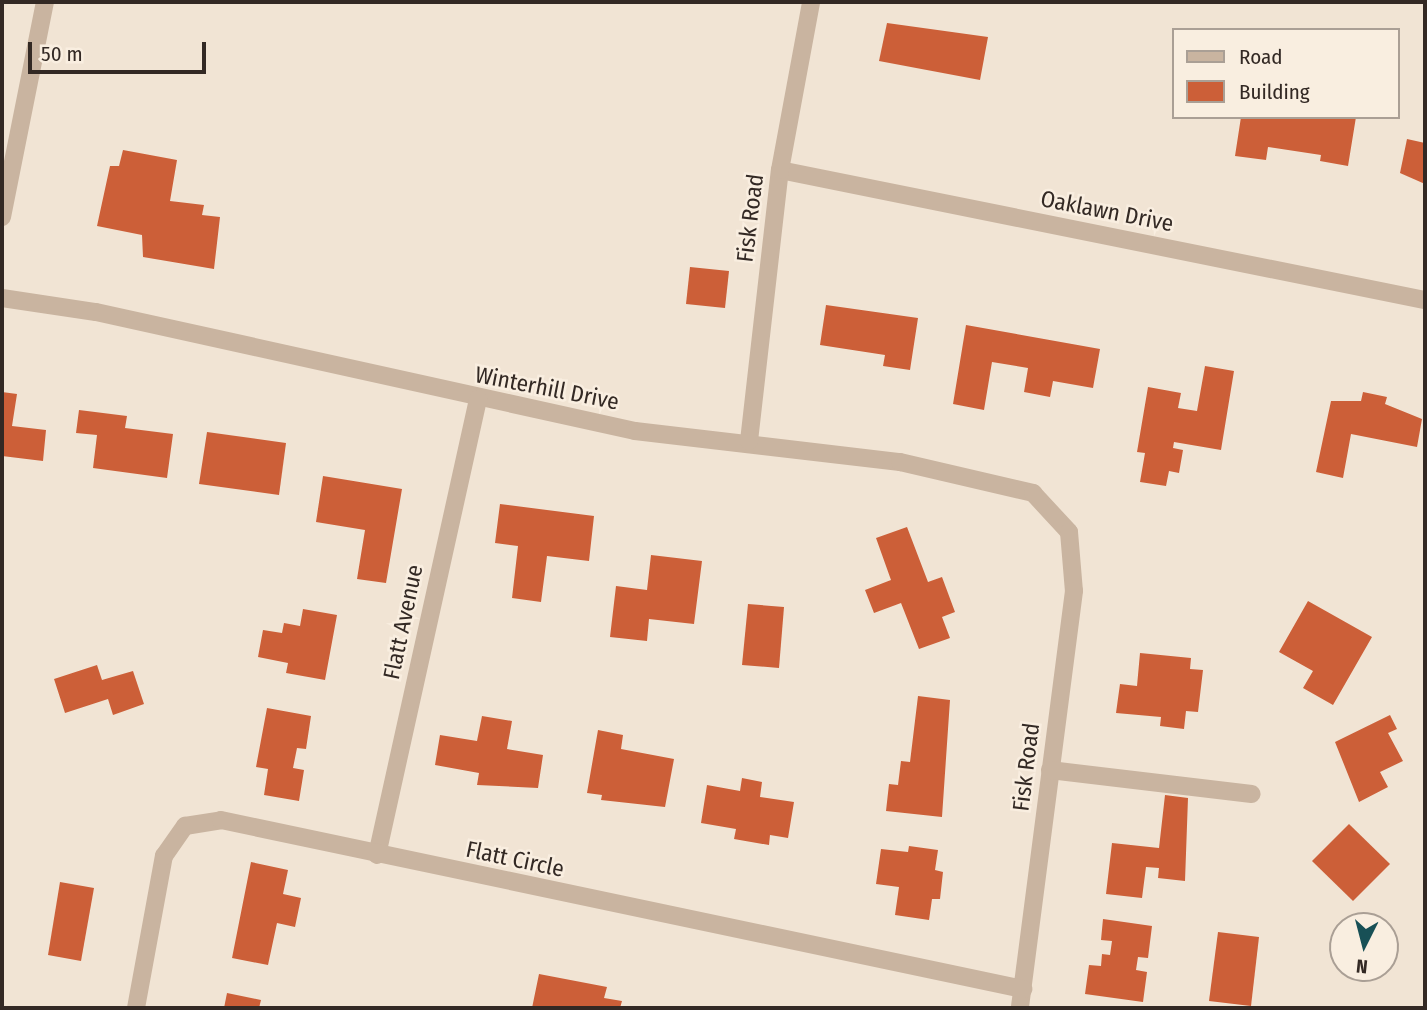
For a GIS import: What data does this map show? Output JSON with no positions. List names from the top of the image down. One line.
{"streets":{"street":["Oaklawn Drive","Fisk Road","Winterhill Drive","Flatt Avenue","Flatt Circle"]},"crossings":[["Oaklawn Drive","Fisk Road"],["Fisk Road","Winterhill Drive"],["Fisk Road","Flatt Circle"],["Winterhill Drive","Flatt Avenue"],["Flatt Avenue","Flatt Circle"]],"legend":["Road","Building"],"scale_bar":"50 m","north":"bottom"}
